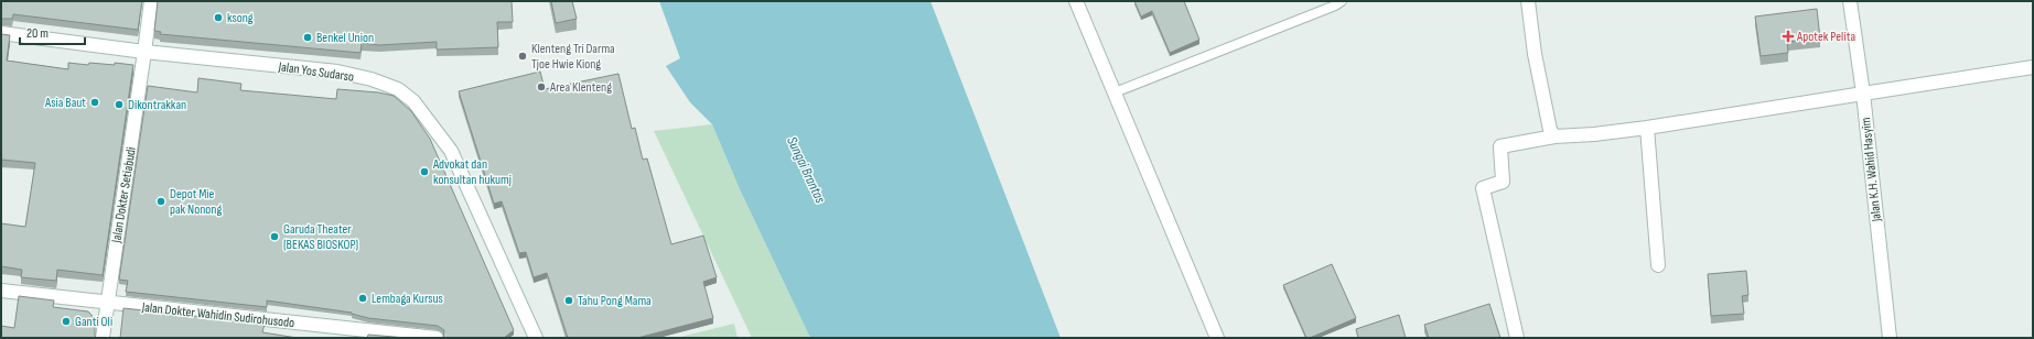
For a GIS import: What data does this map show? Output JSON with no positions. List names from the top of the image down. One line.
{"streets":{"street":["Jalan Yos Sudarso","Jalan K.H. Wahid Hasyim","Jalan Dokter Setiabudi","Jalan Dokter Wahidin Sudirohusodo"]},"crossings":[["Jalan Yos Sudarso","Jalan Dokter Setiabudi"],["Jalan Dokter Setiabudi","Jalan Dokter Wahidin Sudirohusodo"]],"water":["Sungai Brantas"],"places":{"other":["ksong","Benkel Union","Klenteng Tri Darma Tjoe Hwie Kiong","Area Klenteng","Asia Baut","Dikontrakkan","Advokat dan konsultan hukumj","Depot Mie pak Nonong","Garuda Theater (BEKAS BIOSKOP)","Lembaga Kursus","Tahu Pong Mama","Ganti Oli"],"health":["Apotek Pelita"]},"scale_bar":"20 m"}
